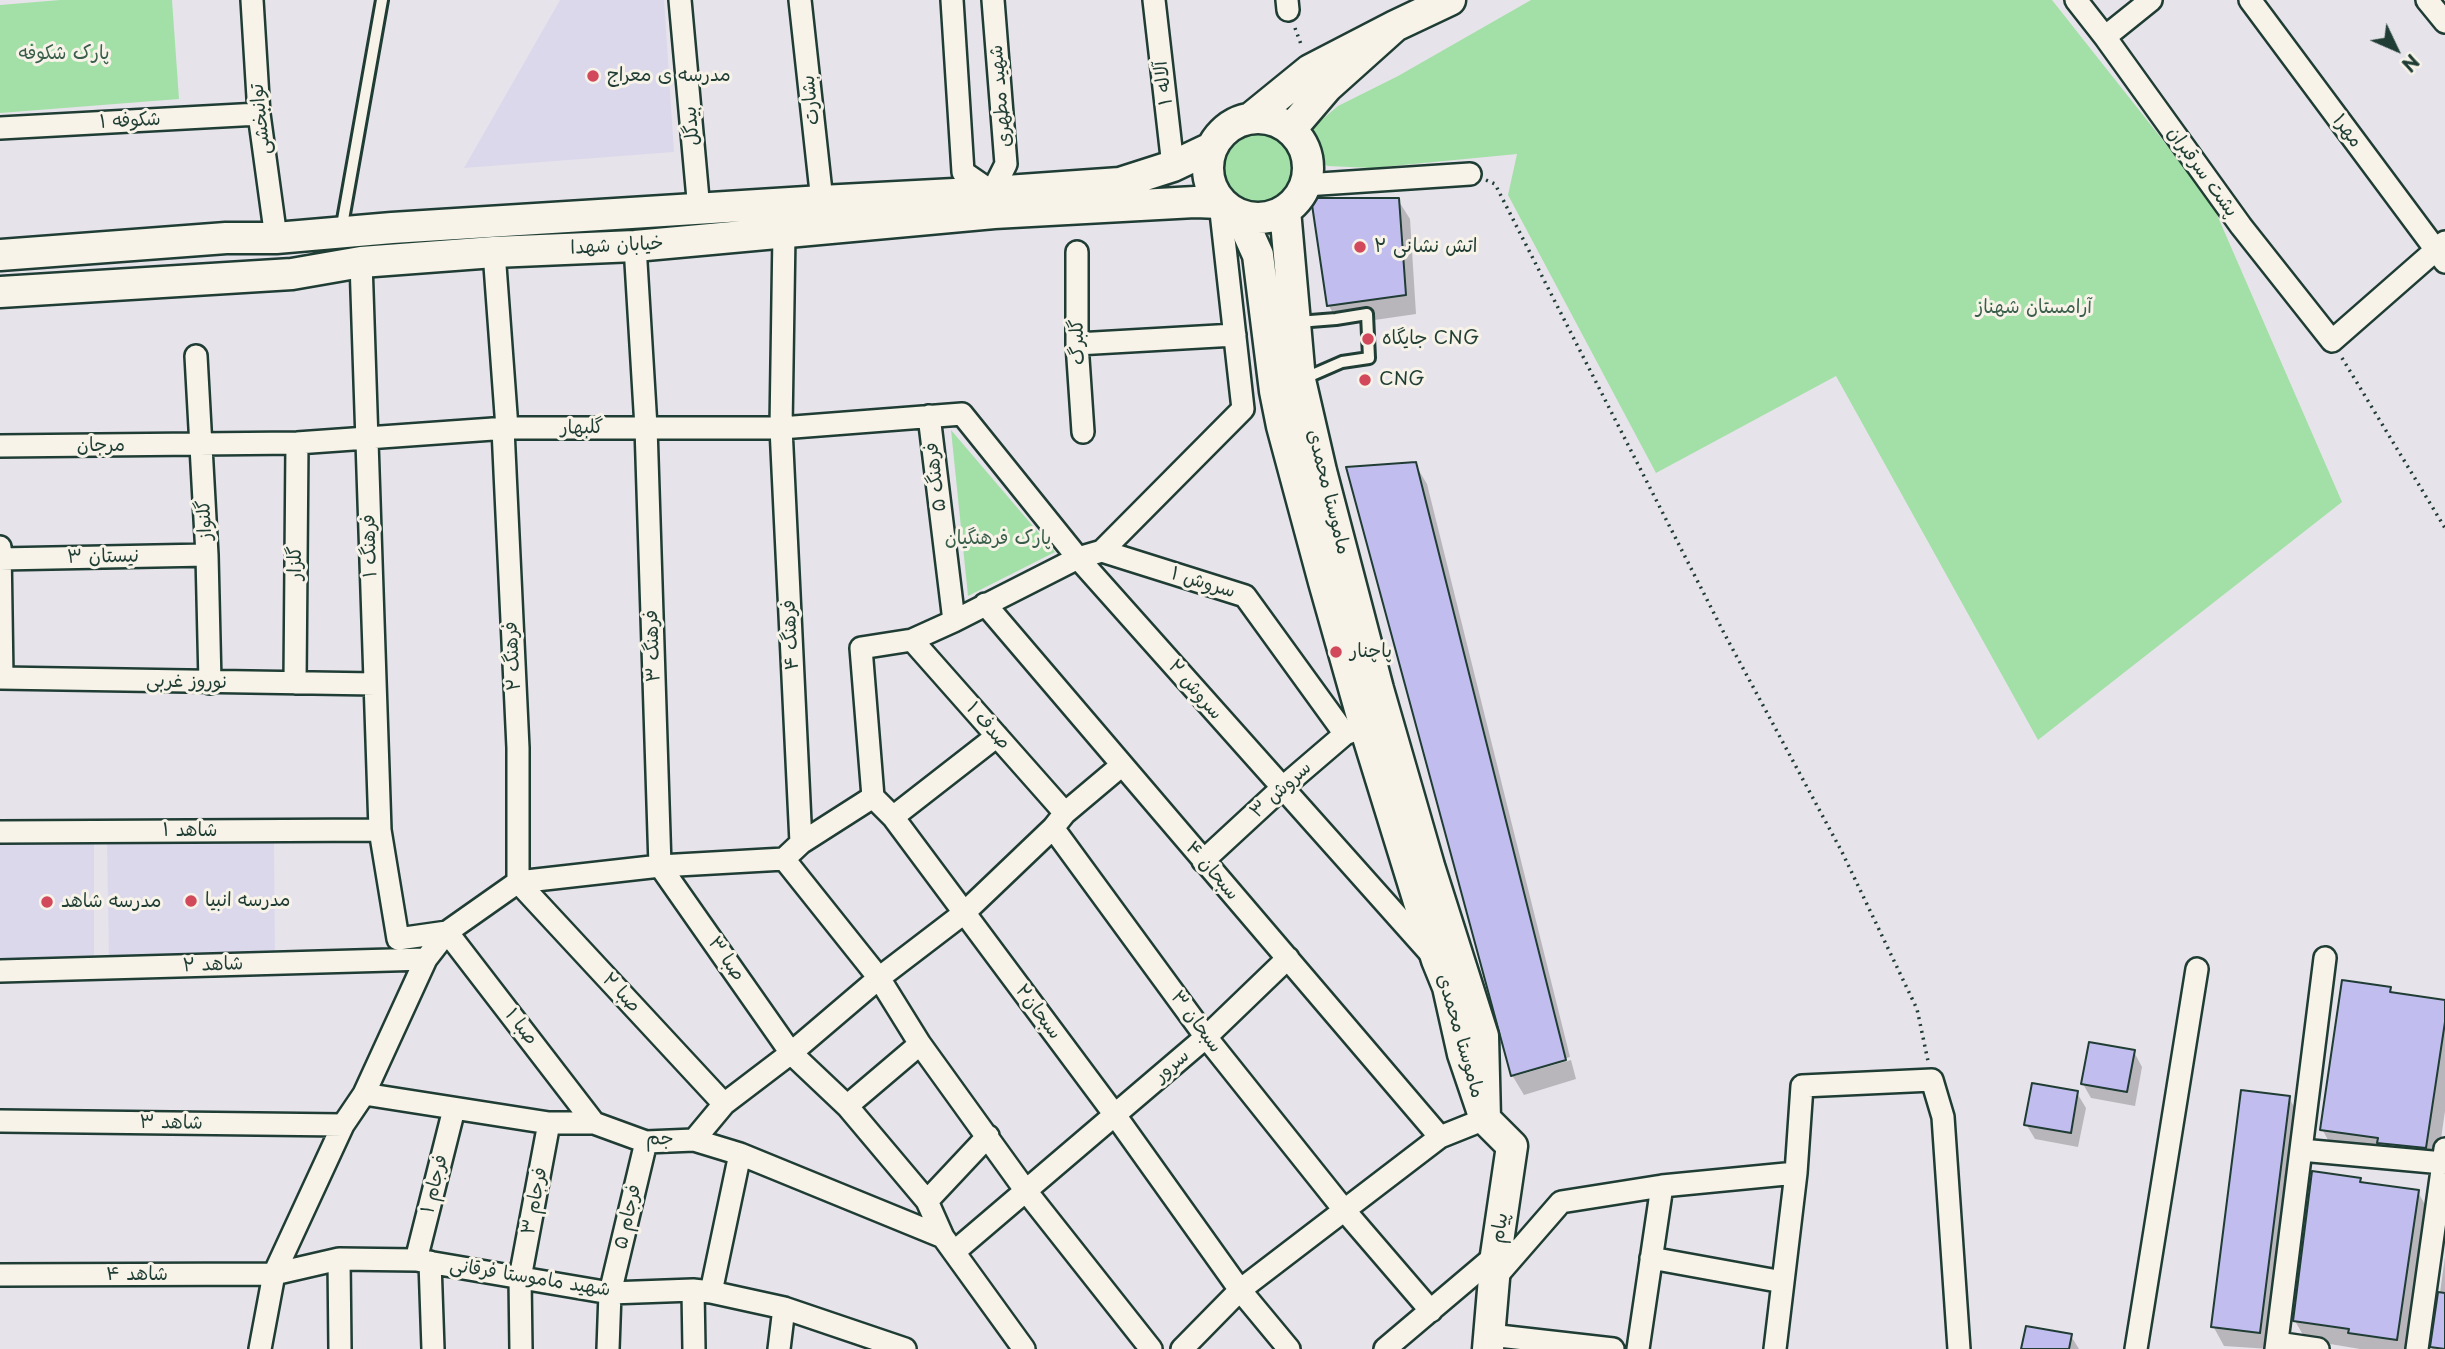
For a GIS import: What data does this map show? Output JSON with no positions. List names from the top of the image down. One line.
{"streets":{"main road":["خیابان شهدا","ماموستا محمدی","پیام"],"street":["آلاله ۱","شهید مطهری","بشارت","توانبخشی","شکوفه ۱","بیدگل","مهر۱","پشت سرقبران","گلبرگ","گلبهار","مرجان","فرهنگ ۵","گلنواز","فرهنگ ۱","نیستان ۳","گلزار","سروش ۱","فرهنگ ۴","فرهنگ ۳","فرهنگ ۲","نوروز غربی","سروش ۲","صدف ۱","سروش ۳","شاهد ۱","سبحان ۴","صبا ۳","شاهد ۲","صبا ۲","سبحان۲","سبحان ۳","صبا ۱","سرور","شاهد ۳","جم","فرجام ۱","فرجام ۳","فرجام ۵","شاهد ۴","شهید ماموستا فرقانی"]},"crossings":[["آلاله ۱","خیابان شهدا"],["شهید مطهری","خیابان شهدا"],["بشارت","خیابان شهدا"],["توانبخشی","شکوفه ۱"],["توانبخشی","خیابان شهدا"],["بیدگل","خیابان شهدا"],["خیابان شهدا","ماموستا محمدی"],["خیابان شهدا","فرهنگ ۱"],["خیابان شهدا","فرهنگ ۴"],["خیابان شهدا","فرهنگ ۳"],["خیابان شهدا","فرهنگ ۲"],["گلبهار","مرجان"],["گلبهار","فرهنگ ۵"],["گلبهار","گلنواز"],["گلبهار","فرهنگ ۱"],["گلبهار","گلزار"],["گلبهار","فرهنگ ۴"],["گلبهار","فرهنگ ۳"],["گلبهار","فرهنگ ۲"],["گلبهار","سروش ۲"],["مرجان","گلنواز"],["ماموستا محمدی","سروش ۱"],["ماموستا محمدی","سروش ۲"],["ماموستا محمدی","سروش ۳"],["ماموستا محمدی","پیام"],["گلنواز","نیستان ۳"],["گلنواز","نوروز غربی"],["فرهنگ ۱","نوروز غربی"],["فرهنگ ۱","شاهد ۱"],["فرهنگ ۱","صبا ۱"],["گلزار","نوروز غربی"],["سروش ۱","سروش ۳"],["فرهنگ ۳","صبا ۳"],["فرهنگ ۲","صبا ۲"],["سروش ۲","سروش ۳"],["صدف ۱","سبحان ۳"],["سروش ۳","سبحان ۴"],["سبحان ۴","سرور"],["صبا ۳","سرور"],["صبا ۳","جم"],["سبحان۲","سرور"],["سبحان ۳","سرور"],["صبا ۱","جم"],["سرور","جم"],["جم","فرجام ۱"],["جم","فرجام ۳"],["جم","فرجام ۵"],["فرجام ۱","شهید ماموستا فرقانی"],["فرجام ۳","شهید ماموستا فرقانی"],["فرجام ۵","شهید ماموستا فرقانی"],["شاهد ۴","شهید ماموستا فرقانی"]],"parks":["پارک شکوفه","آرامستان شهناز","پارک فرهنگیان"],"places":["مدرسه ی معراج","اتش نشانی ۲","جایگاه CNG","CNG","پاچنار","مدرسه انبیا","مدرسه شاهد"],"north":"bottom right"}
